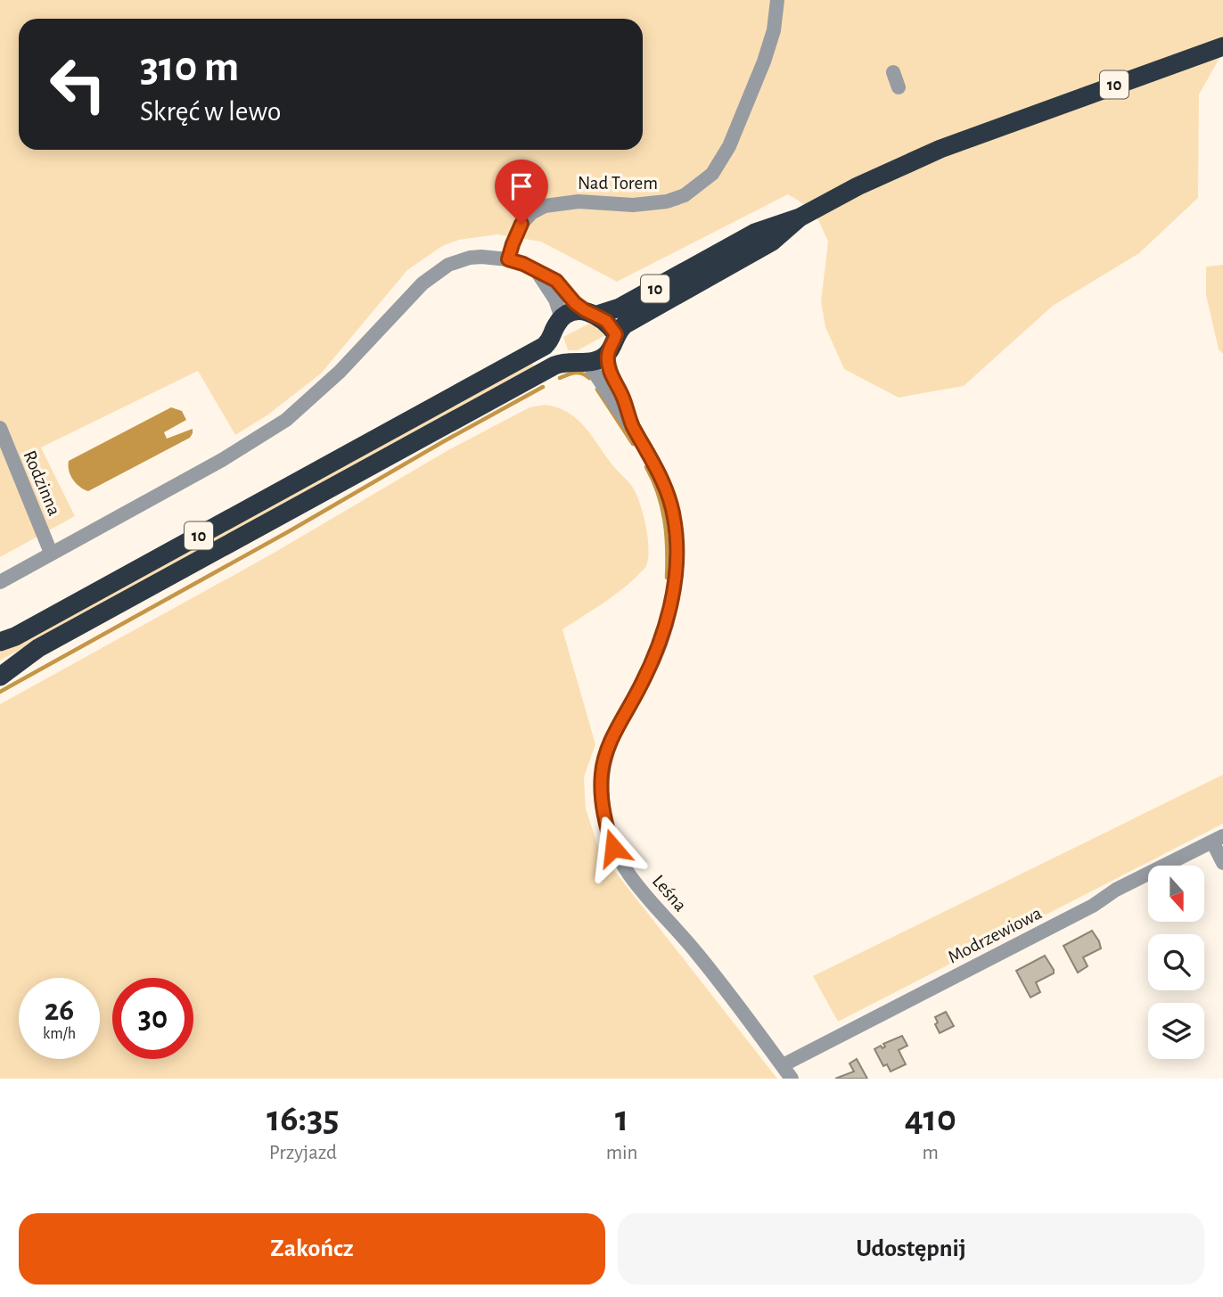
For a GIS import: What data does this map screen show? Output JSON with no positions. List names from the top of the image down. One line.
{"streets":{"highway":["10"],"street":["Nad Torem","Rodzinna","Leśna","Modrzewiowa"]},"crossings":[["10","Leśna"],["Leśna","Modrzewiowa"]],"north":"bottom","page":{"turn":["310 m","Skręć w lewo"],"speed":"26 km/h","limit":"30","eta":["16:35","Przyjazd","1","min","410","m"],"buttons":["Zakończ","Udostępnij"]}}
